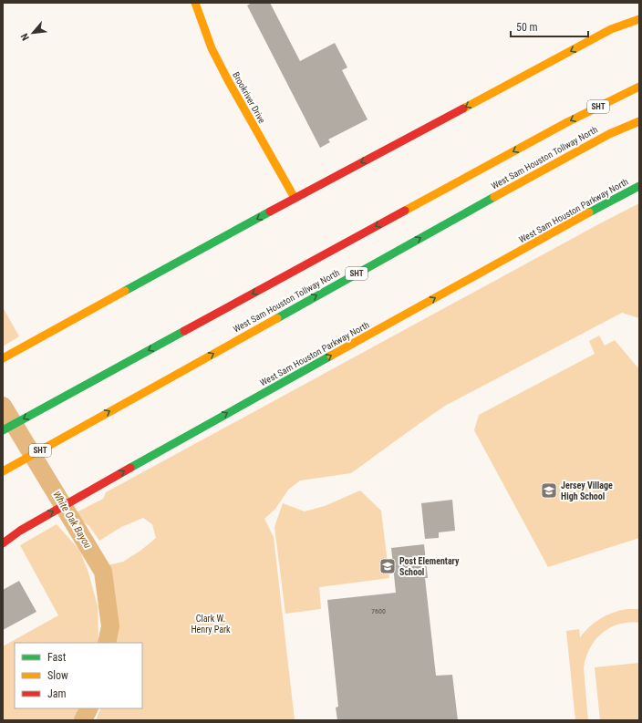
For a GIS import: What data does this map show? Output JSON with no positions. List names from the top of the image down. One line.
{"streets":{"main road":["Brookriver Drive","SHT","West Sam Houston Tollway North","West Sam Houston Parkway North"]},"one_way":["West Sam Houston Parkway North"],"water":["White Oak Bayou"],"parks":["Clark W. Henry Park"],"places":{"school or university":["Jersey Village High School","Post Elementary School"]},"house_numbers":["7600"],"legend":["Fast","Slow","Jam"],"scale_bar":"50 m","north":"bottom left"}
